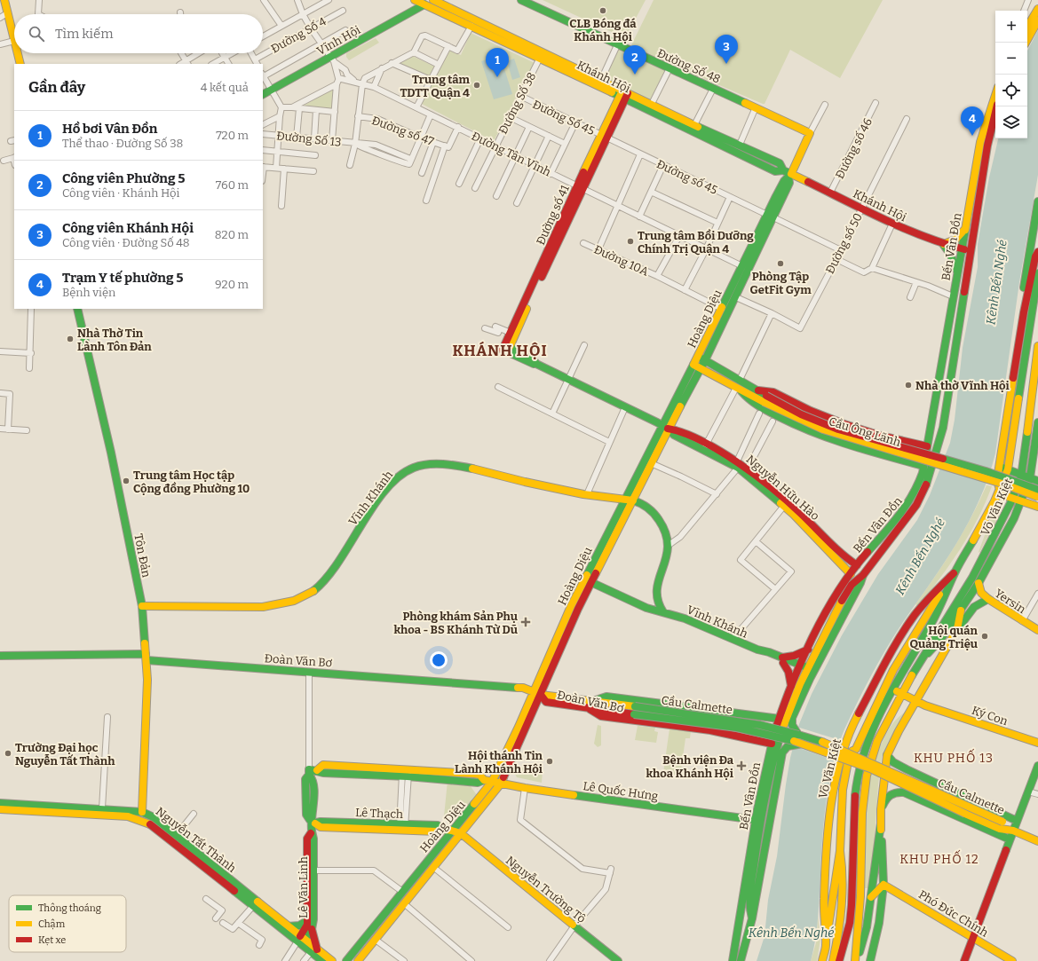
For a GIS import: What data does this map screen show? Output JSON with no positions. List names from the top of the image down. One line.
{"streets":{"main road":["Vĩnh Hội","Đường Số 48","Khánh Hội","Đường số 41","Bến Vân Đồn","Hoàng Diệu","Cầu Ông Lãnh","Nguyễn Hữu Hào","Vĩnh Khánh","Võ Văn Kiệt","Tôn Đản","Yersin","Đoàn Văn Bơ","Cầu Calmette","Ký Con","Lê Quốc Hưng","Lê Thạch","Nguyễn Tất Thành","Lê Văn Linh","Nguyễn Trường Tộ","Phó Đức Chính"],"street":["Đường Số 4","Đường Số 38","Đường Số 45","Đường số 47","Đường Số 13","Đường số 46","Đường Tân Vĩnh","Đường số 45","Đường số 50","Đường 10A"]},"crossings":[["Vĩnh Hội","Khánh Hội"],["Đường Số 48","Hoàng Diệu"],["Khánh Hội","Đường Số 38"],["Khánh Hội","Đường số 46"],["Khánh Hội","Đường số 41"],["Khánh Hội","Đường số 50"],["Khánh Hội","Bến Vân Đồn"],["Khánh Hội","Hoàng Diệu"],["Đường Số 38","Đường Số 45"],["Đường Số 38","Đường Tân Vĩnh"],["Đường Số 45","Đường số 45"],["Đường Số 45","Đường số 41"],["Đường số 47","Đường Số 13"],["Đường Tân Vĩnh","Đường số 41"],["Đường Tân Vĩnh","Đường 10A"],["Đường Tân Vĩnh","Hoàng Diệu"],["Đường số 45","Đường số 41"],["Đường số 45","Hoàng Diệu"],["Đường số 41","Nguyễn Hữu Hào"],["Bến Vân Đồn","Nguyễn Hữu Hào"],["Bến Vân Đồn","Vĩnh Khánh"],["Bến Vân Đồn","Đoàn Văn Bơ"],["Bến Vân Đồn","Lê Quốc Hưng"],["Hoàng Diệu","Cầu Ông Lãnh"],["Hoàng Diệu","Nguyễn Hữu Hào"],["Hoàng Diệu","Vĩnh Khánh"],["Hoàng Diệu","Đoàn Văn Bơ"],["Hoàng Diệu","Lê Quốc Hưng"],["Hoàng Diệu","Lê Thạch"],["Hoàng Diệu","Nguyễn Trường Tộ"],["Vĩnh Khánh","Tôn Đản"],["Võ Văn Kiệt","Yersin"],["Võ Văn Kiệt","Ký Con"],["Võ Văn Kiệt","Phó Đức Chính"],["Tôn Đản","Đoàn Văn Bơ"],["Tôn Đản","Nguyễn Tất Thành"],["Đoàn Văn Bơ","Cầu Calmette"],["Đoàn Văn Bơ","Lê Văn Linh"],["Lê Quốc Hưng","Lê Văn Linh"],["Lê Thạch","Lê Văn Linh"],["Lê Thạch","Nguyễn Trường Tộ"],["Nguyễn Tất Thành","Lê Văn Linh"]],"districts":["KHÁNH HỘI","KHU PHỐ 13","KHU PHỐ 12"],"water":["Kênh Bến Nghé"],"places":{"other":["CLB Bóng đá Khánh Hội","Trung tâm TDTT Quận 4","Trung tâm Bồi Dưỡng Chính Trị Quận 4","Phòng Tập GetFit Gym","Nhà Thờ Tin Lành Tôn Đản","Nhà thờ Vĩnh Hội","Trung tâm Học tập Cộng đồng Phường 10","Hội quán Quảng Triệu","Trường Đại học Nguyễn Tất Thành","Hội thánh Tin Lành Khánh Hội"],"health":["Phòng khám Sản Phụ khoa - BS Khánh Từ Dũ","Bệnh viện Đa khoa Khánh Hội"]},"legend":["Thông thoáng","Chậm","Kẹt xe"],"page":{"map_buttons":["+","−"],"search":"Tìm kiếm","pins":["3","2","1","4"],"heading":["Gần đây","4 kết quả"],"list":[{"mark":"1","name":"Hồ bơi Vân Đồn","note":"Thể thao · Đường Số 38","value":"720 m"},{"mark":"2","name":"Công viên Phường 5","note":"Công viên · Khánh Hội","value":"760 m"},{"mark":"3","name":"Công viên Khánh Hội","note":"Công viên · Đường Số 48","value":"820 m"},{"mark":"4","name":"Trạm Y tế phường 5","note":"Bệnh viện","value":"920 m"}]}}
